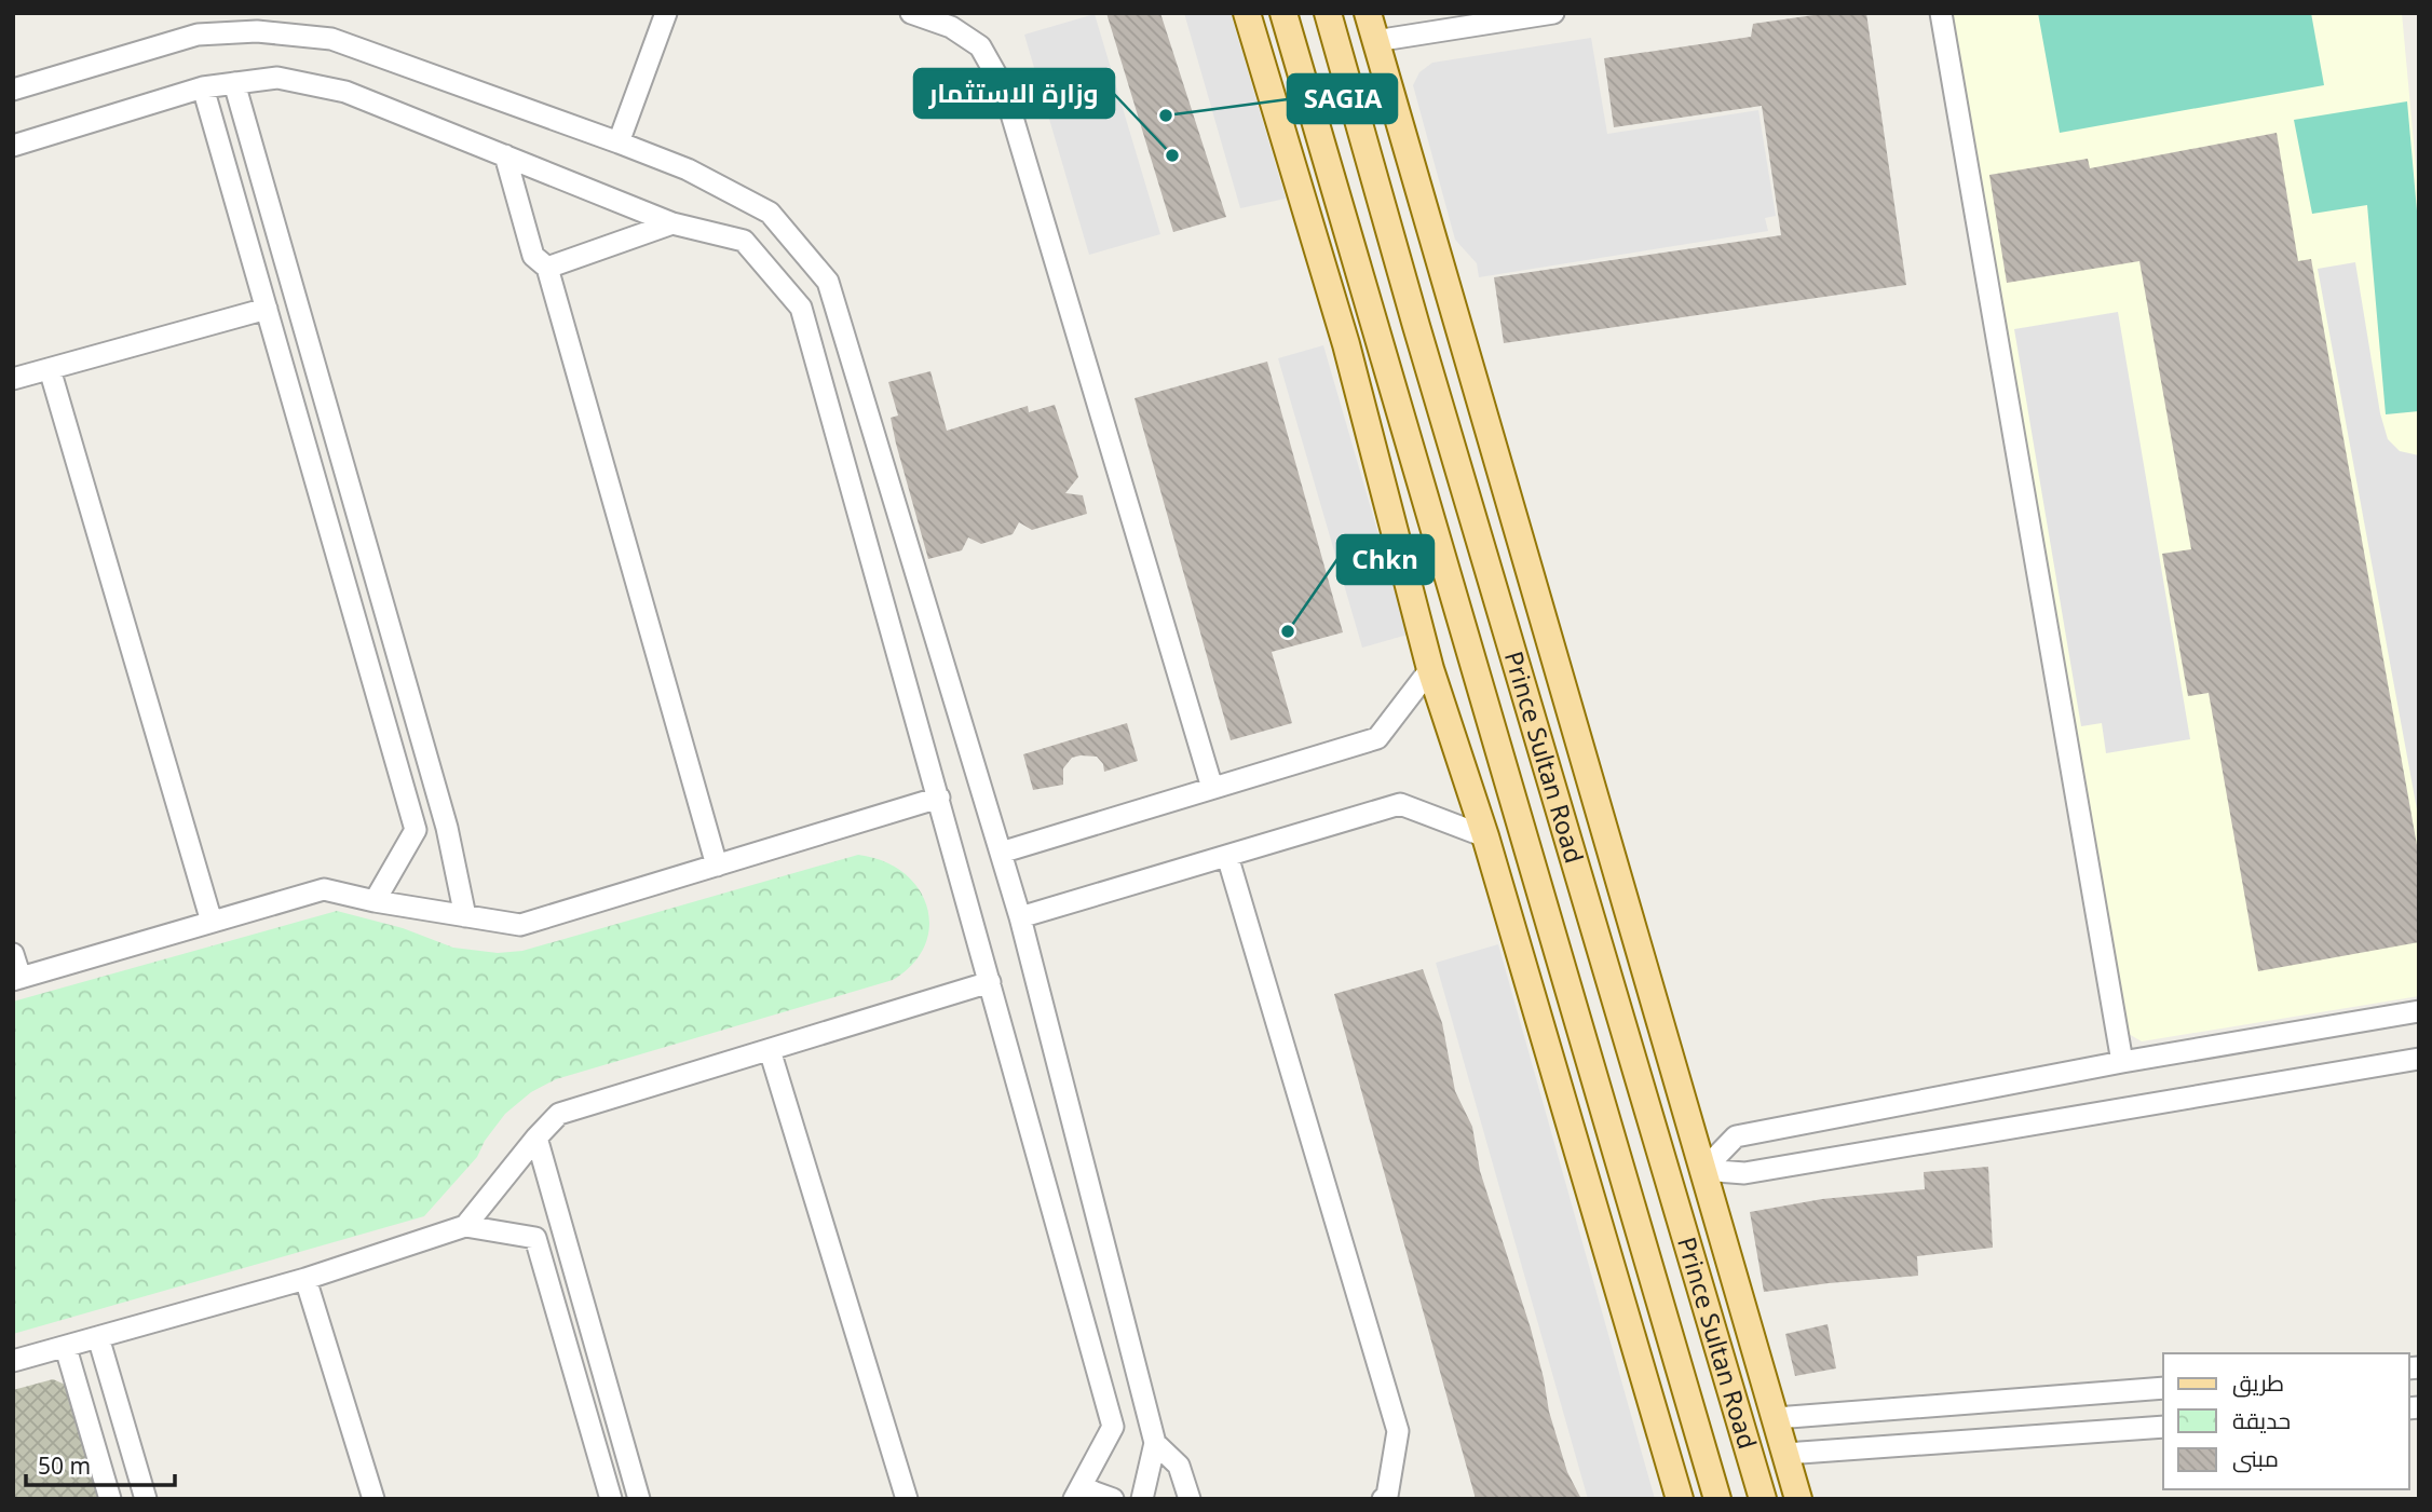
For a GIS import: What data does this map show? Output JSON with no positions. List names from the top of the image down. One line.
{"streets":{"main road":["Prince Sultan Road"]},"places":["SAGIA","وزارة الاستثمار","Chkn"],"legend":["طريق","حديقة","مبنى"],"scale_bar":"50 m"}
